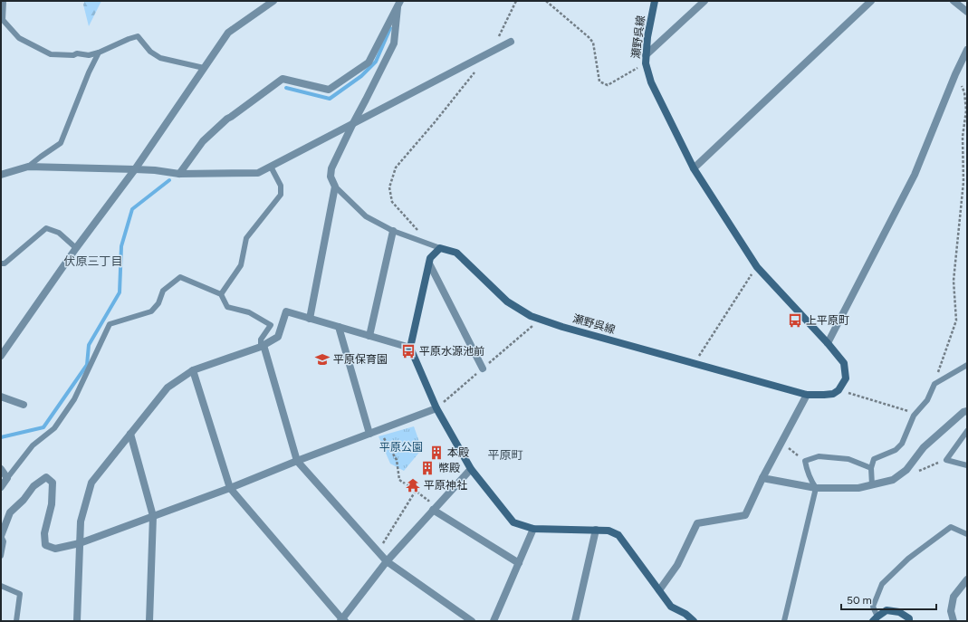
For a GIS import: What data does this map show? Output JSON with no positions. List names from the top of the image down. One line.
{"streets":{"main road":["瀬野呉線"]},"districts":["伏原三丁目","平原町"],"parks":["平原公園"],"places":{"bus stop":["上平原町","平原水源池前"],"school or university":["平原保育園"],"building":["本殿","幣殿"],"temple":["平原神社"]},"scale_bar":"50 m"}
